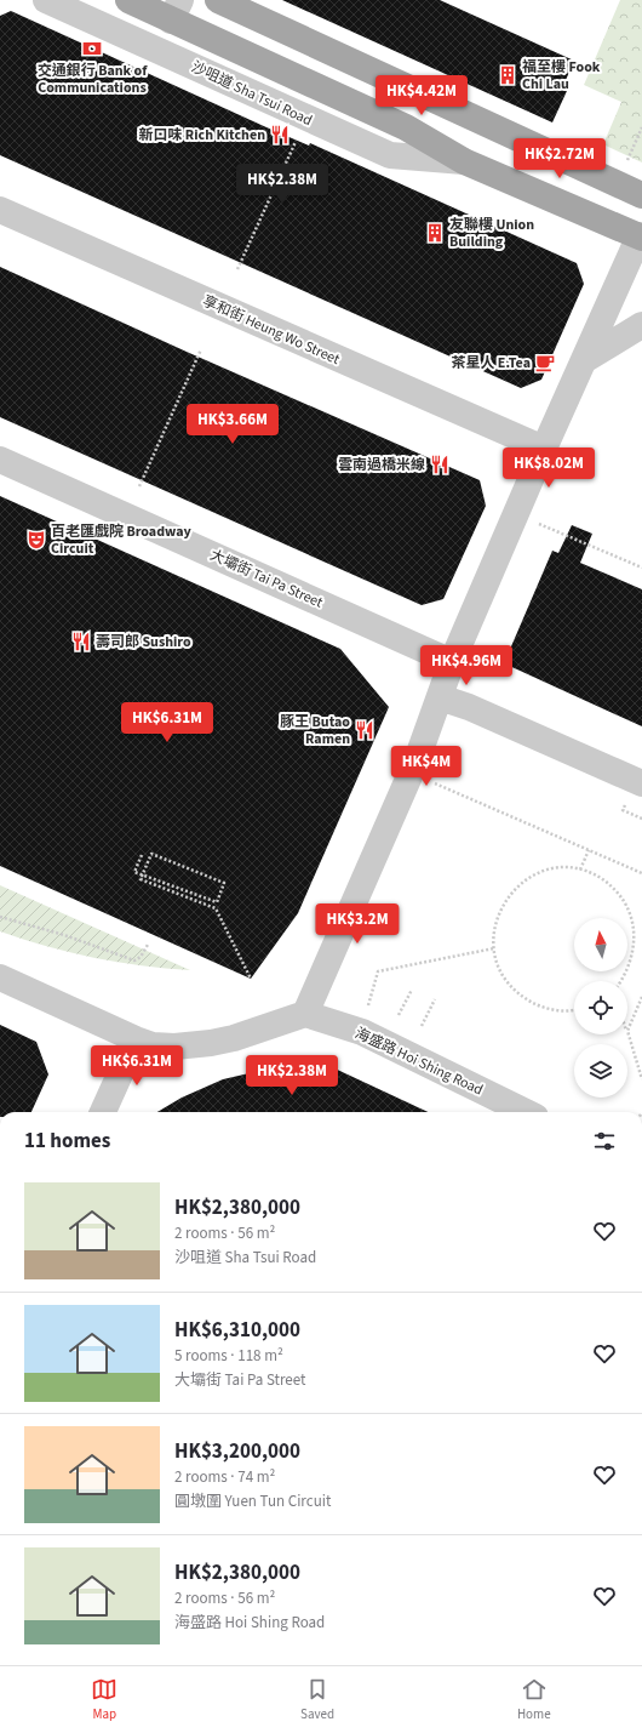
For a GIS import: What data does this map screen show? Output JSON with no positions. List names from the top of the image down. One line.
{"streets":{"main road":["沙咀道 Sha Tsui Road"],"street":["享和街 Heung Wo Street","大壩街 Tai Pa Street","海盛路 Hoi Shing Road"]},"places":{"bank":["交通銀行 Bank of Communications"],"building":["福至樓 Fook Chi Lau","友聯樓 Union Building"],"restaurant":["新口味 Rich Kitchen","雲南過橋米線","壽司郎 Sushiro","豚王 Butao Ramen"],"cafe":["茶星人 E.Tea"],"theatre":["百老匯戲院 Broadway Circuit"]},"north":"top","page":{"price":["HK$4.42M","HK$2.72M","HK$2.38M","HK$3.66M","HK$8.02M","HK$4.96M","HK$6.31M","HK$4M","HK$3.2M","HK$6.31M","HK$2.38M"],"heading":"11 homes","list":[{"name":"HK$2,380,000","note":"2 rooms · 56 m² · 沙咀道 Sha Tsui Road"},{"name":"HK$6,310,000","note":"5 rooms · 118 m² · 大壩街 Tai Pa Street"},{"name":"HK$3,200,000","note":"2 rooms · 74 m² · 圓墩圍 Yuen Tun Circuit"},{"name":"HK$2,380,000","note":"2 rooms · 56 m² · 海盛路 Hoi Shing Road"}],"tabs":["Map","Saved","Home"]}}
